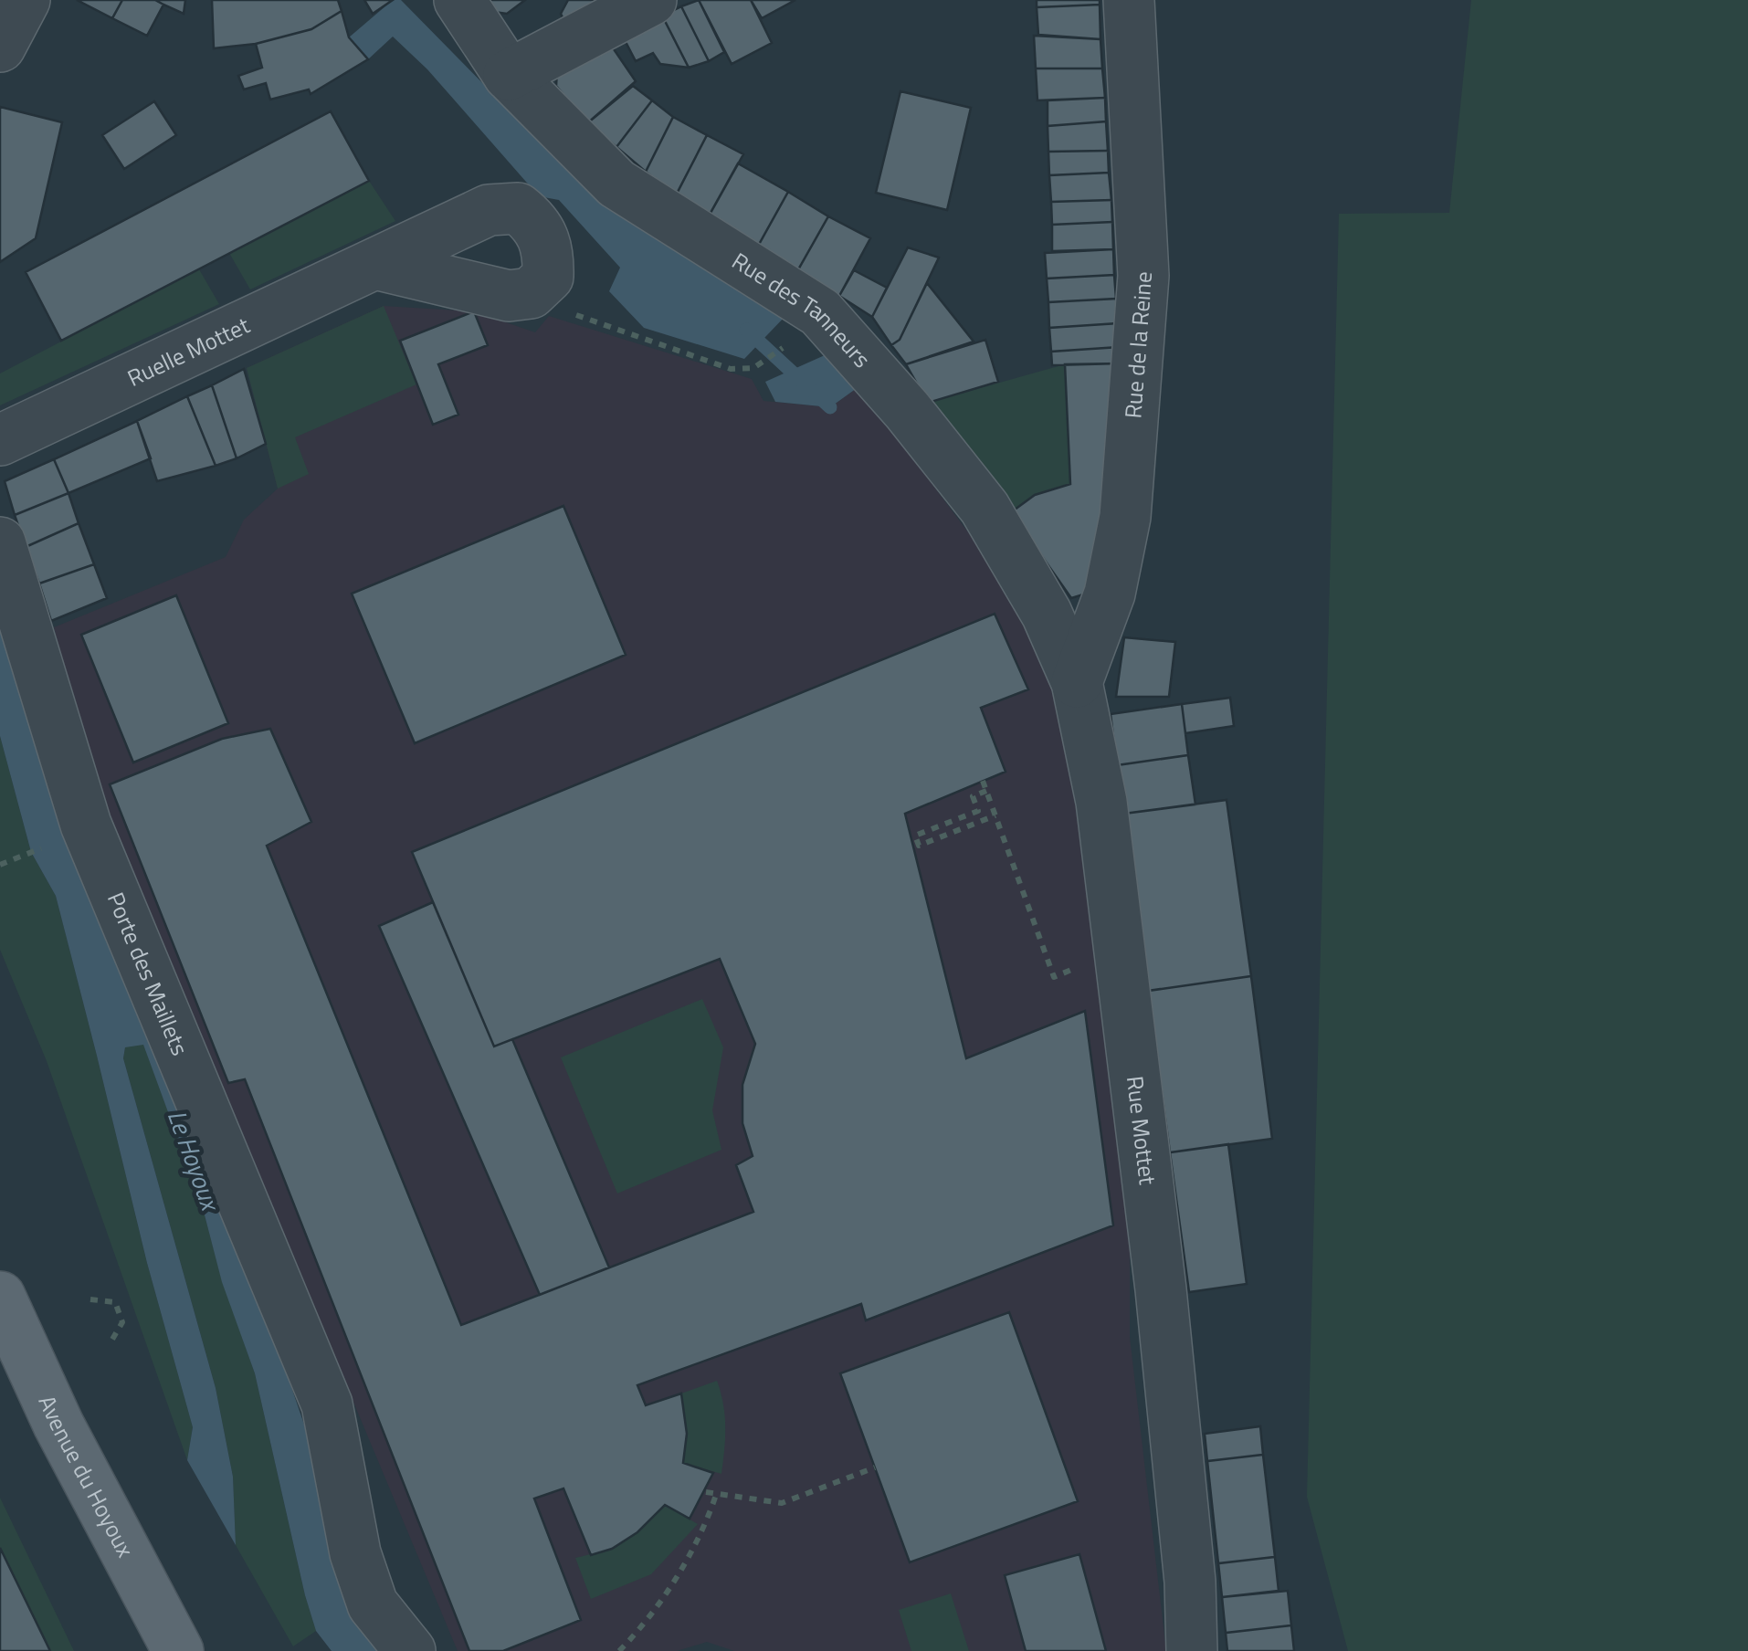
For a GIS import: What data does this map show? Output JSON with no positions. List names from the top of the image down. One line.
{"streets":{"main road":["Avenue du Hoyoux"],"street":["Rue des Tanneurs","Rue de la Reine","Ruelle Mottet","Porte des Maillets","Rue Mottet"]},"crossings":[["Rue des Tanneurs","Rue de la Reine"],["Rue des Tanneurs","Rue Mottet"],["Rue de la Reine","Rue Mottet"]],"water":["Le Hoyoux"]}
